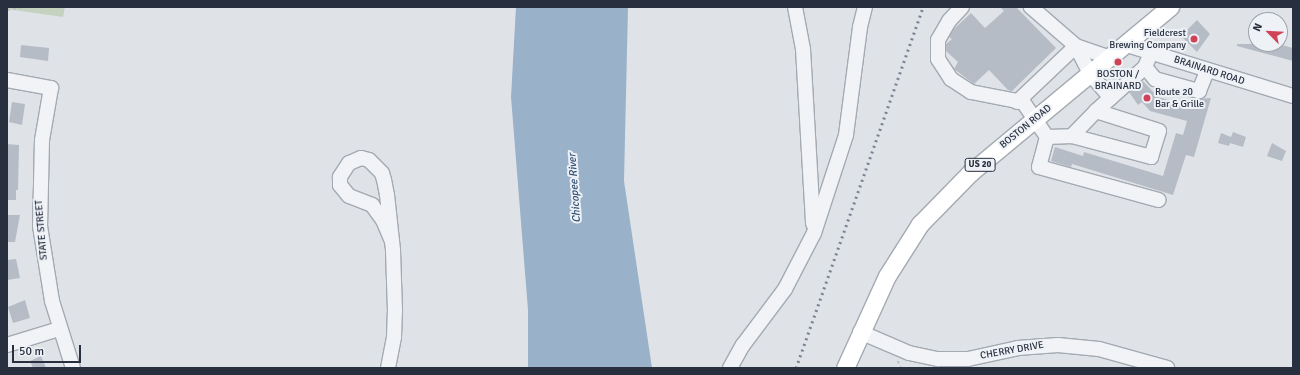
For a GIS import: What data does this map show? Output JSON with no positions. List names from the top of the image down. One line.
{"streets":{"main road":["BOSTON ROAD","US 20"],"street":["BRAINARD ROAD","STATE STREET","CHERRY DRIVE"]},"crossings":[["BRAINARD ROAD","BOSTON ROAD"],["BOSTON ROAD","CHERRY DRIVE"]],"water":["Chicopee River"],"places":["Fieldcrest Brewing Company","BOSTON / BRAINARD","Route 20 Bar & Grille"],"scale_bar":"50 m","north":"top left"}
